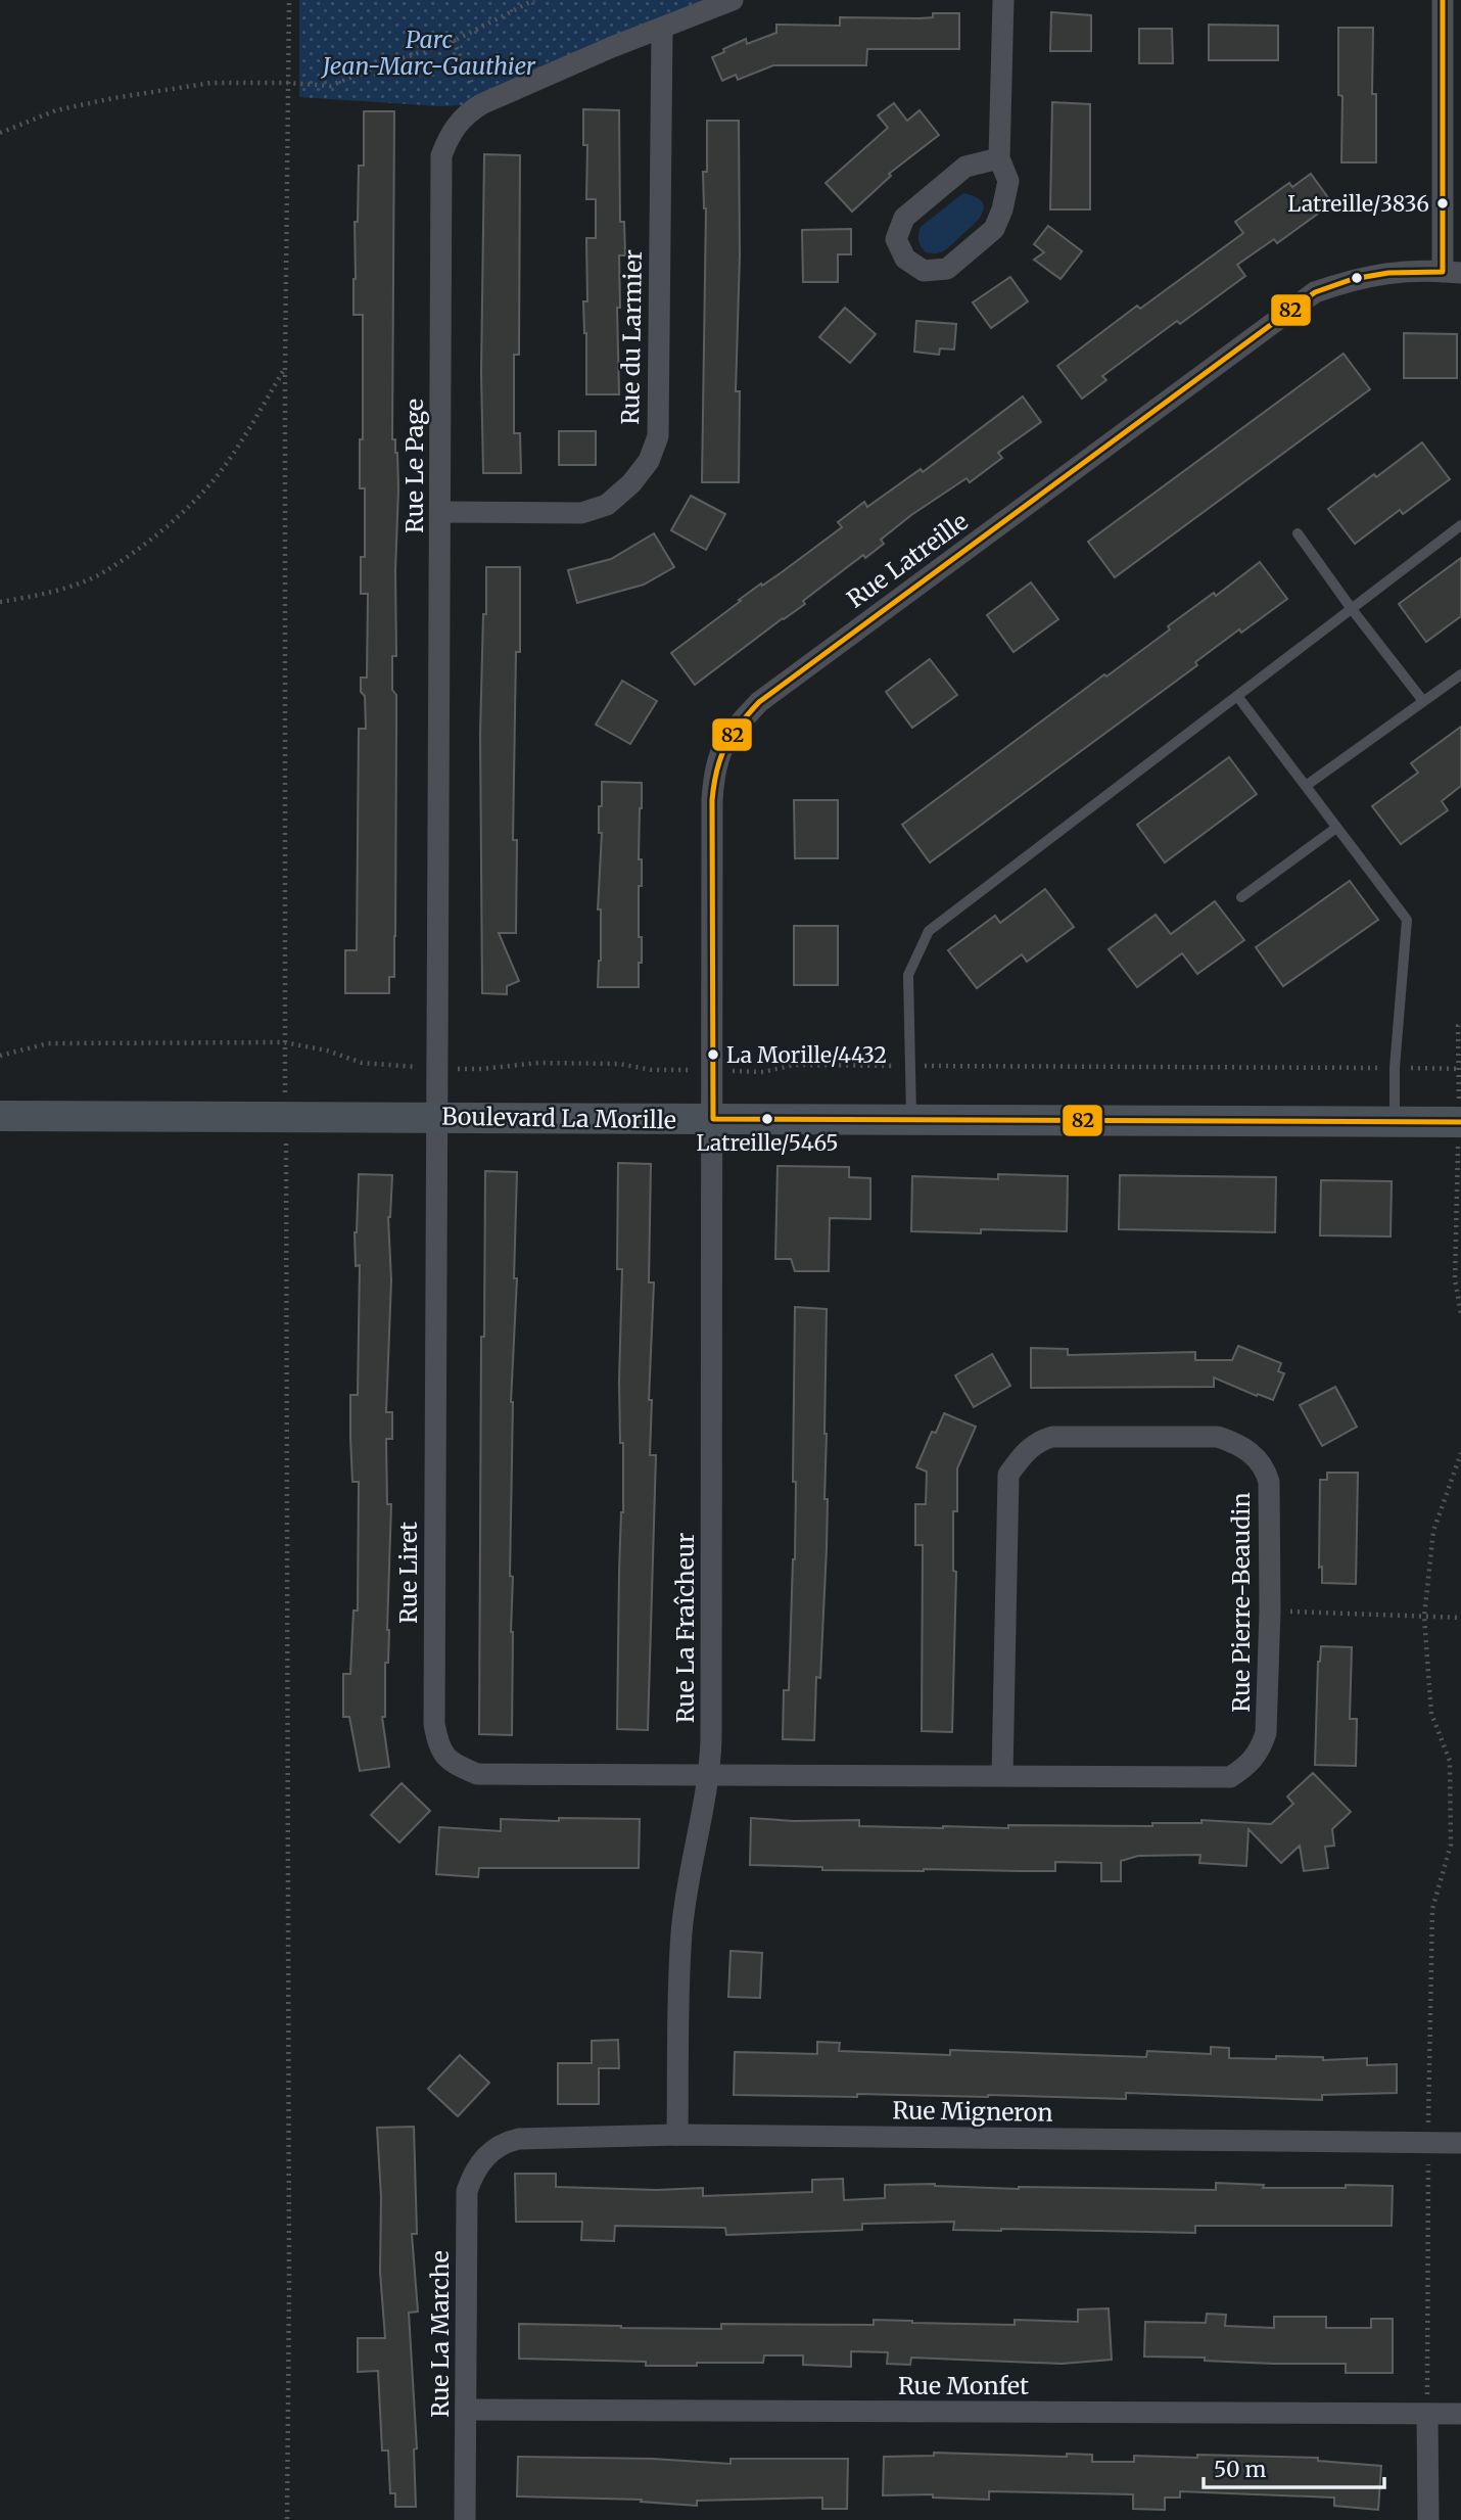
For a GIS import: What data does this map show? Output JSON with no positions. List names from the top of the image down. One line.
{"streets":{"street":["Rue du Larmier","Rue Le Page","Rue Latreille","Boulevard La Morille","Rue Liret","Rue Pierre-Beaudin","Rue La Fraîcheur","Rue Migneron","Rue La Marche","Rue Monfet"]},"crossings":[["Rue du Larmier","Rue Le Page"],["Rue Le Page","Boulevard La Morille"],["Rue Le Page","Rue Liret"],["Rue Latreille","Boulevard La Morille"],["Rue Latreille","Rue La Fraîcheur"],["Boulevard La Morille","Rue Liret"],["Boulevard La Morille","Rue La Fraîcheur"],["Rue Liret","Rue Pierre-Beaudin"],["Rue Liret","Rue La Fraîcheur"],["Rue Pierre-Beaudin","Rue La Fraîcheur"],["Rue La Fraîcheur","Rue Migneron"],["Rue Migneron","Rue La Marche"],["Rue La Marche","Rue Monfet"]],"parks":["Parc Jean-Marc-Gauthier"],"places":["Latreille/3836","La Morille/4432","Latreille/5465"],"lines":["transit line 82"],"scale_bar":"50 m"}
